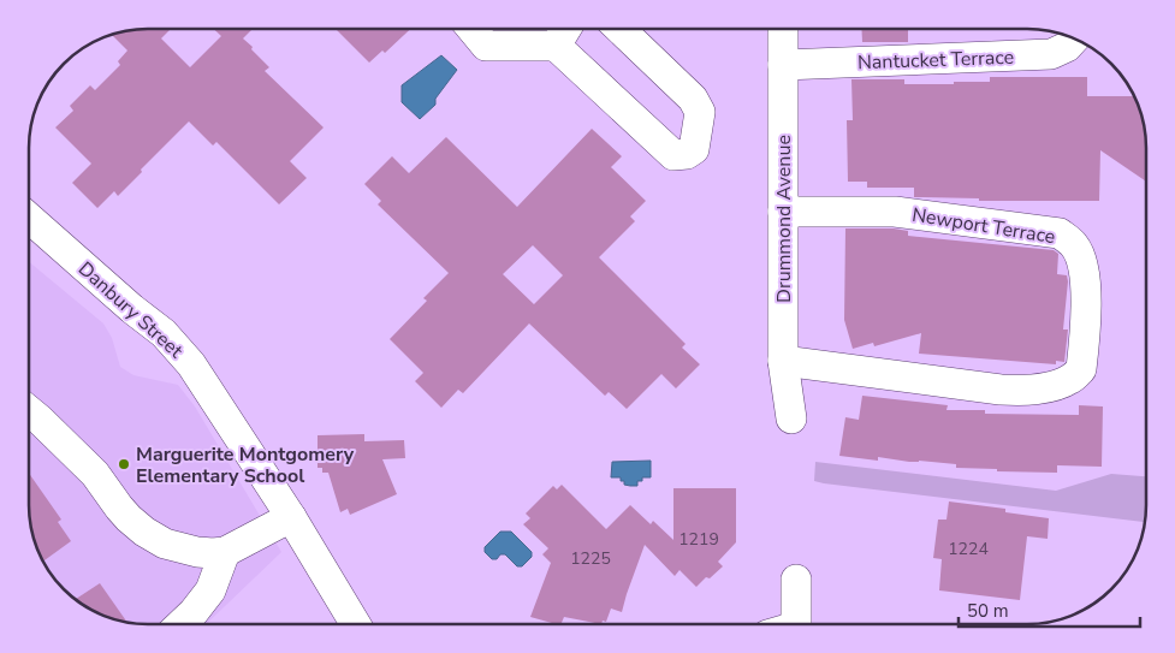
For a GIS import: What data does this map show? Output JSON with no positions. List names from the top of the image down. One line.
{"streets":{"street":["Nantucket Terrace","Drummond Avenue","Newport Terrace","Danbury Street"]},"crossings":[["Nantucket Terrace","Drummond Avenue"],["Drummond Avenue","Newport Terrace"]],"places":["Marguerite Montgomery Elementary School"],"house_numbers":["1219","1224","1225"],"scale_bar":"50 m"}
